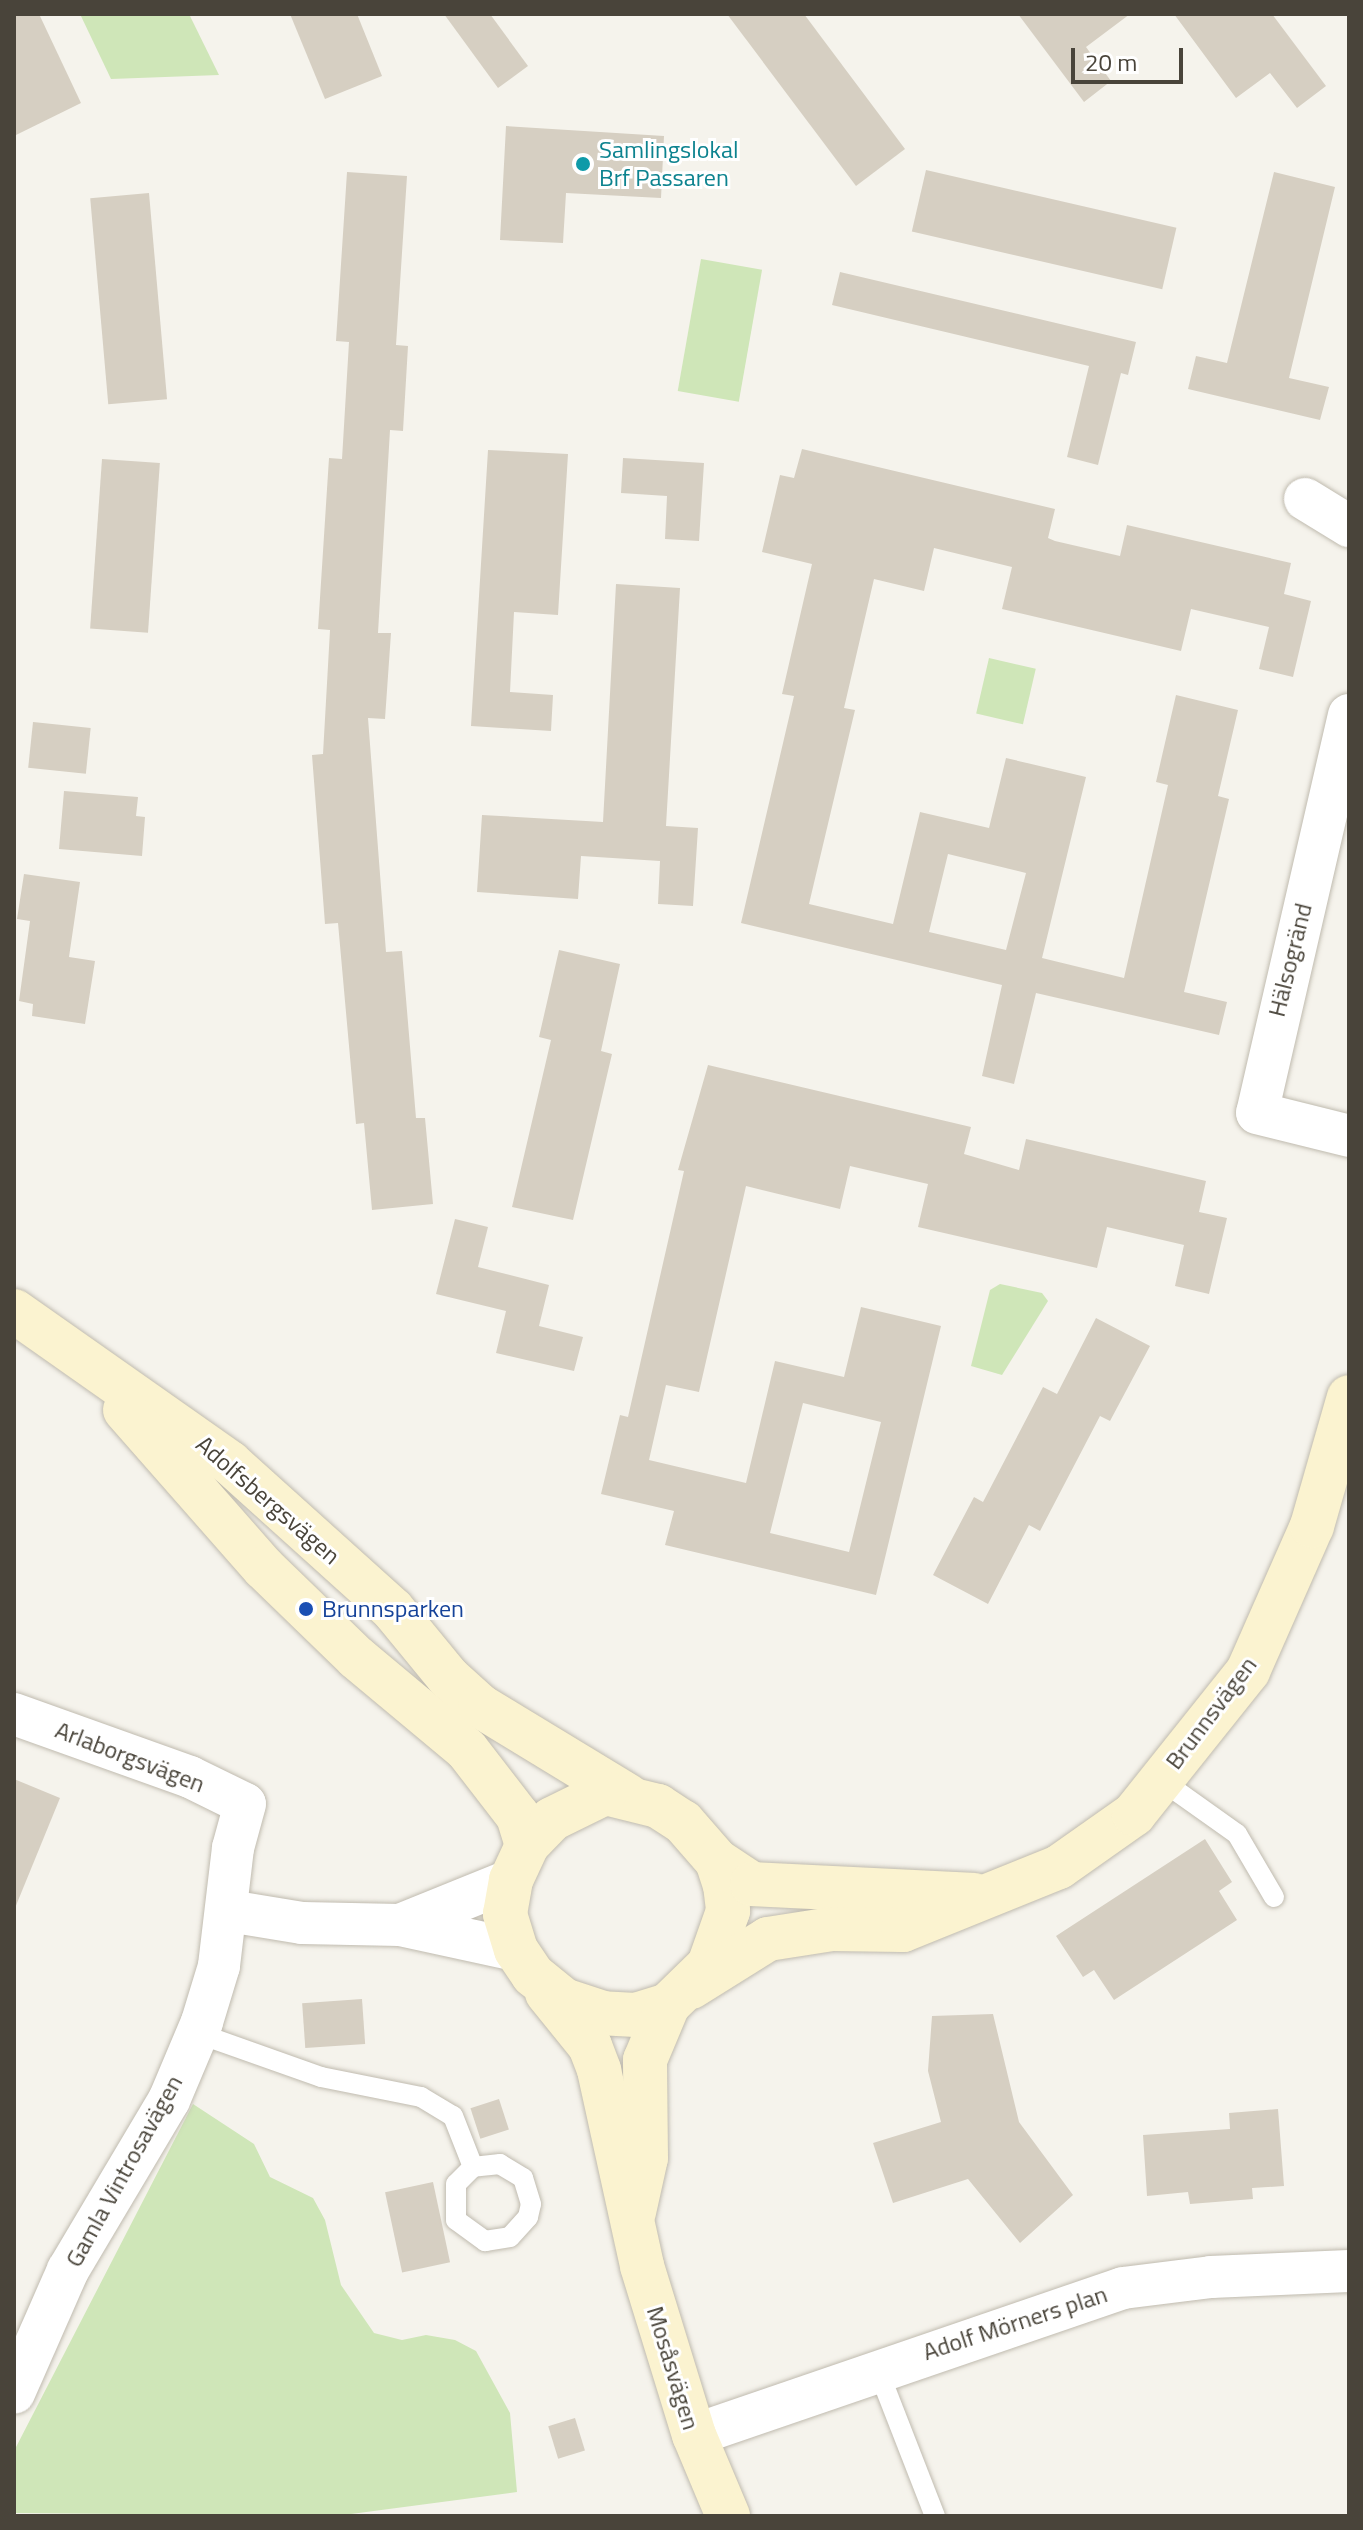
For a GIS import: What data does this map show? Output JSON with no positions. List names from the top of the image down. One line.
{"streets":{"main road":["Adolfsbergsvägen","Brunnsvägen","Mosåsvägen"],"street":["Hälsogränd","Arlaborgsvägen","Gamla Vintrosavägen","Adolf Mörners plan"]},"crossings":[["Adolfsbergsvägen","Brunnsvägen"],["Adolfsbergsvägen","Mosåsvägen"],["Brunnsvägen","Mosåsvägen"],["Arlaborgsvägen","Gamla Vintrosavägen"],["Adolf Mörners plan","Mosåsvägen"]],"places":["Samlingslokal Brf Passaren","Brunnsparken"],"scale_bar":"20 m"}
